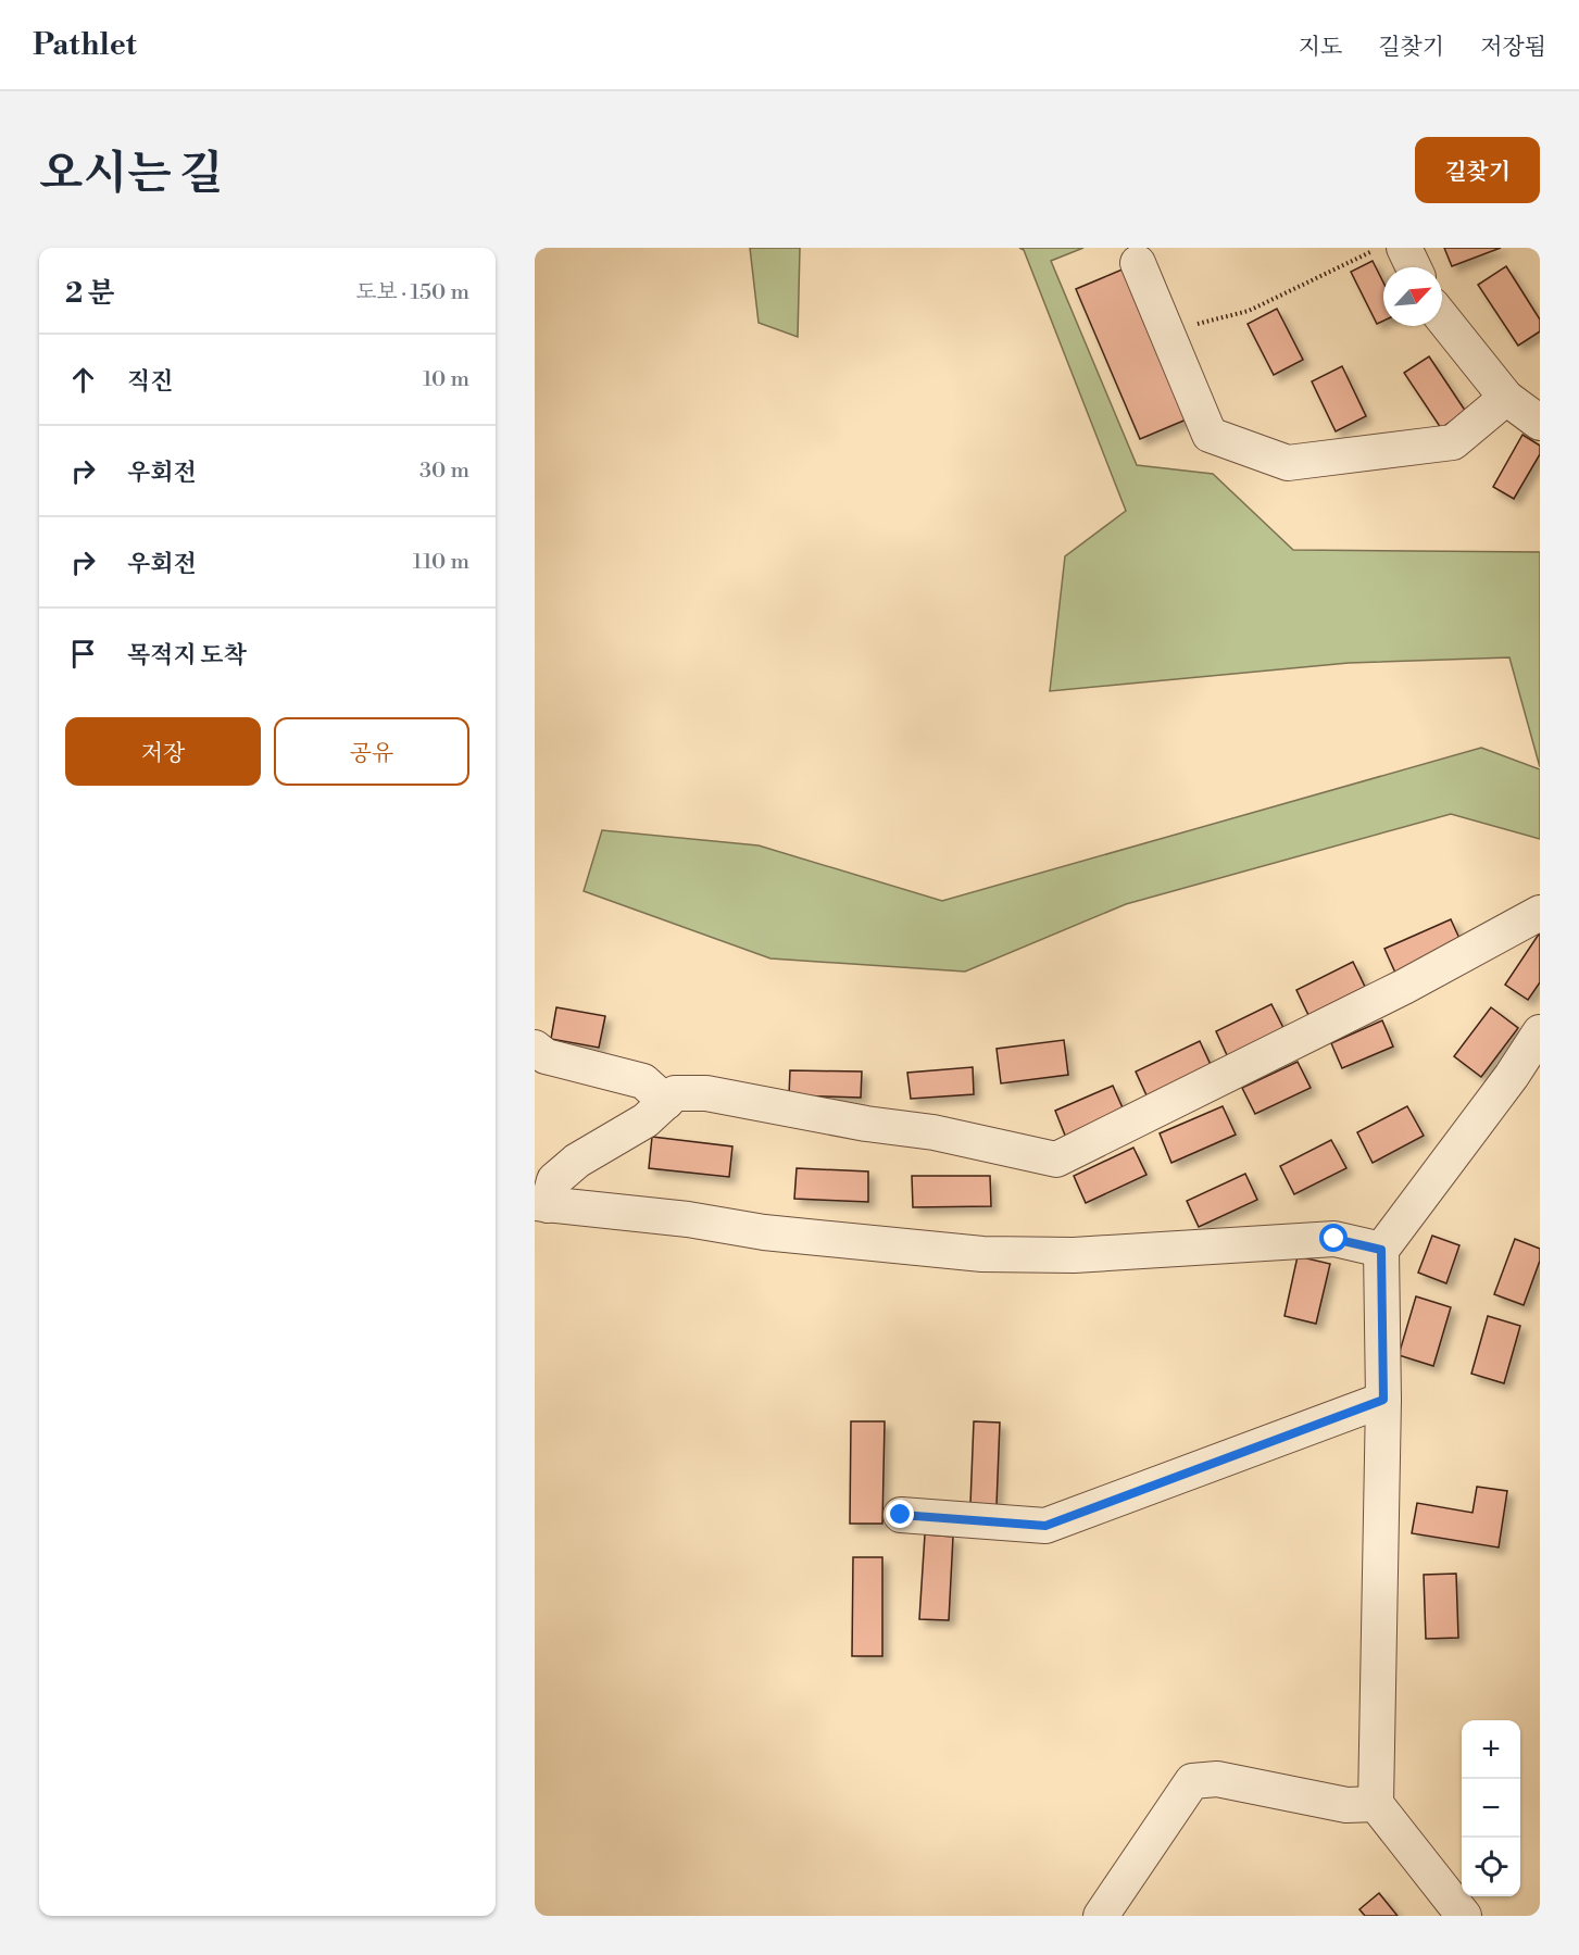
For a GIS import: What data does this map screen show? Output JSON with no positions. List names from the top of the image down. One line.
{"north":"top right","page":{"header":"Pathlet","nav":["지도","길찾기","저장됨"],"title":"오시는 길","buttons":["길찾기",["저장","공유"]],"heading":["2 분","도보 · 150 m"],"list":[["직진","10 m"],["우회전","30 m"],["우회전","110 m"],"목적지 도착"],"map_buttons":["+","−"]}}
